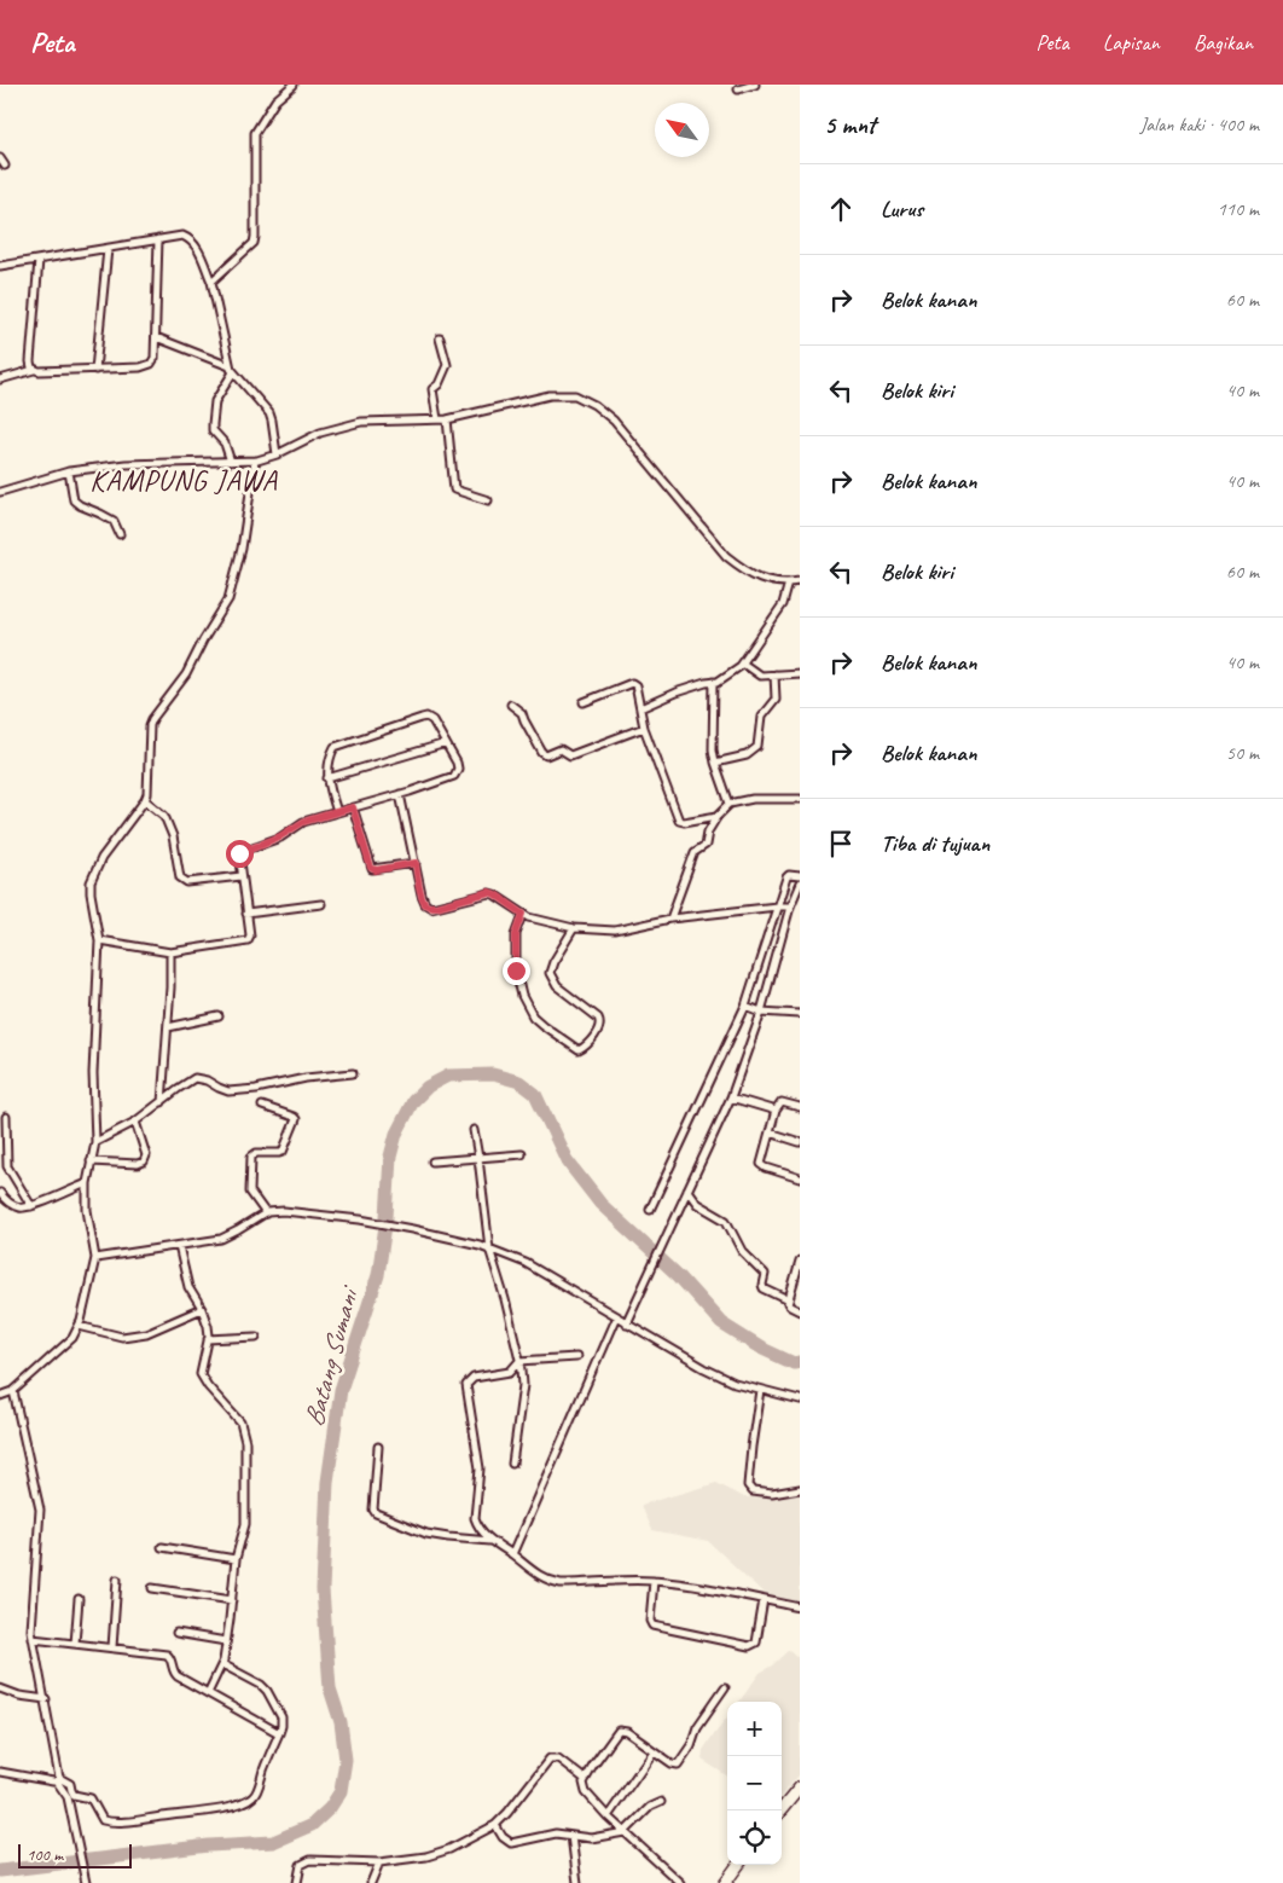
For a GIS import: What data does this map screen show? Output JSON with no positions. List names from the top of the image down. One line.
{"districts":["KAMPUNG JAWA"],"water":["Batang Sumani"],"scale_bar":"100 m","north":"top left","page":{"header":"Peta","nav":["Peta","Lapisan","Bagikan"],"heading":["5 mnt","Jalan kaki · 400 m"],"list":[["Lurus","110 m"],["Belok kanan","60 m"],["Belok kiri","40 m"],["Belok kanan","40 m"],["Belok kiri","60 m"],["Belok kanan","40 m"],["Belok kanan","50 m"],"Tiba di tujuan"],"map_buttons":["+","−"],"scale":"100 m"}}
